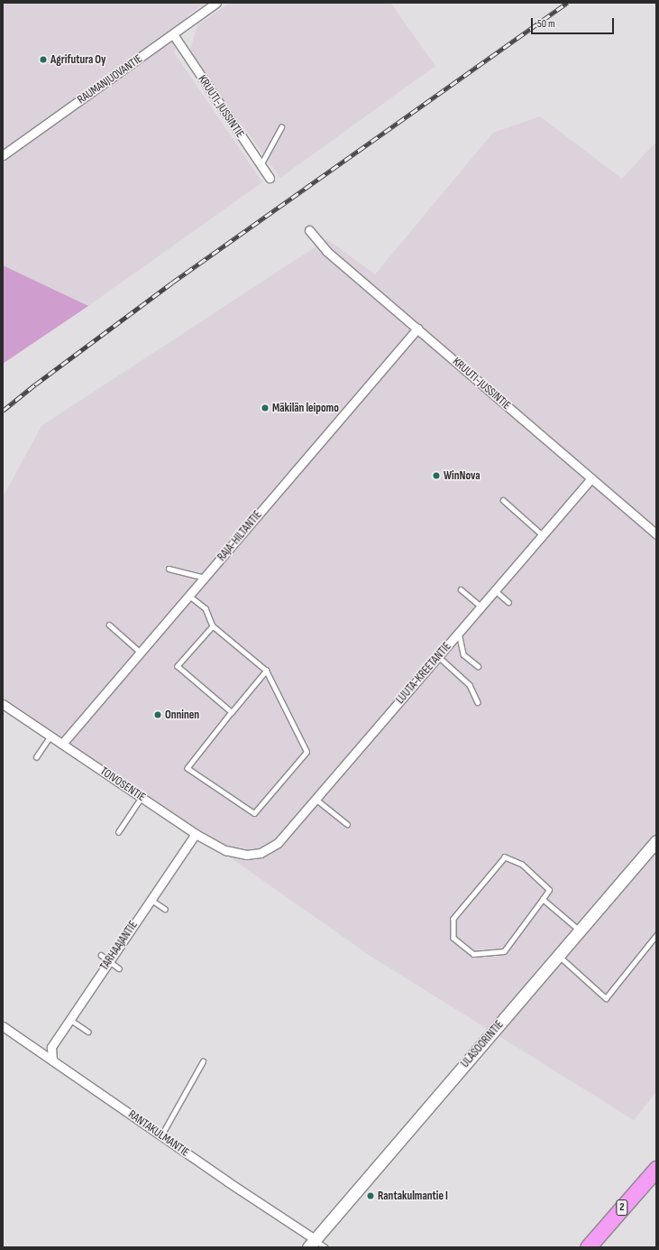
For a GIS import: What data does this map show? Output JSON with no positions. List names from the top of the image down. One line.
{"streets":{"highway":["2"],"street":["RAUMANJUOVANTIE","KRUUTI-JUSSINTIE","RAJA-HILTANTIE","LUUTA-KREETANTIE","TOIVOSENTIE","TARHAAJANTIE","ULASOORINTIE","RANTAKULMANTIE"]},"crossings":[["RAUMANJUOVANTIE","KRUUTI-JUSSINTIE"],["KRUUTI-JUSSINTIE","RAJA-HILTANTIE"],["KRUUTI-JUSSINTIE","LUUTA-KREETANTIE"],["RAJA-HILTANTIE","TOIVOSENTIE"],["LUUTA-KREETANTIE","TOIVOSENTIE"],["TOIVOSENTIE","TARHAAJANTIE"],["TARHAAJANTIE","RANTAKULMANTIE"],["ULASOORINTIE","RANTAKULMANTIE"]],"places":["Agrifutura Oy","Mäkilän leipomo","WinNova","Onninen","Rantakulmantie I"],"scale_bar":"50 m"}
